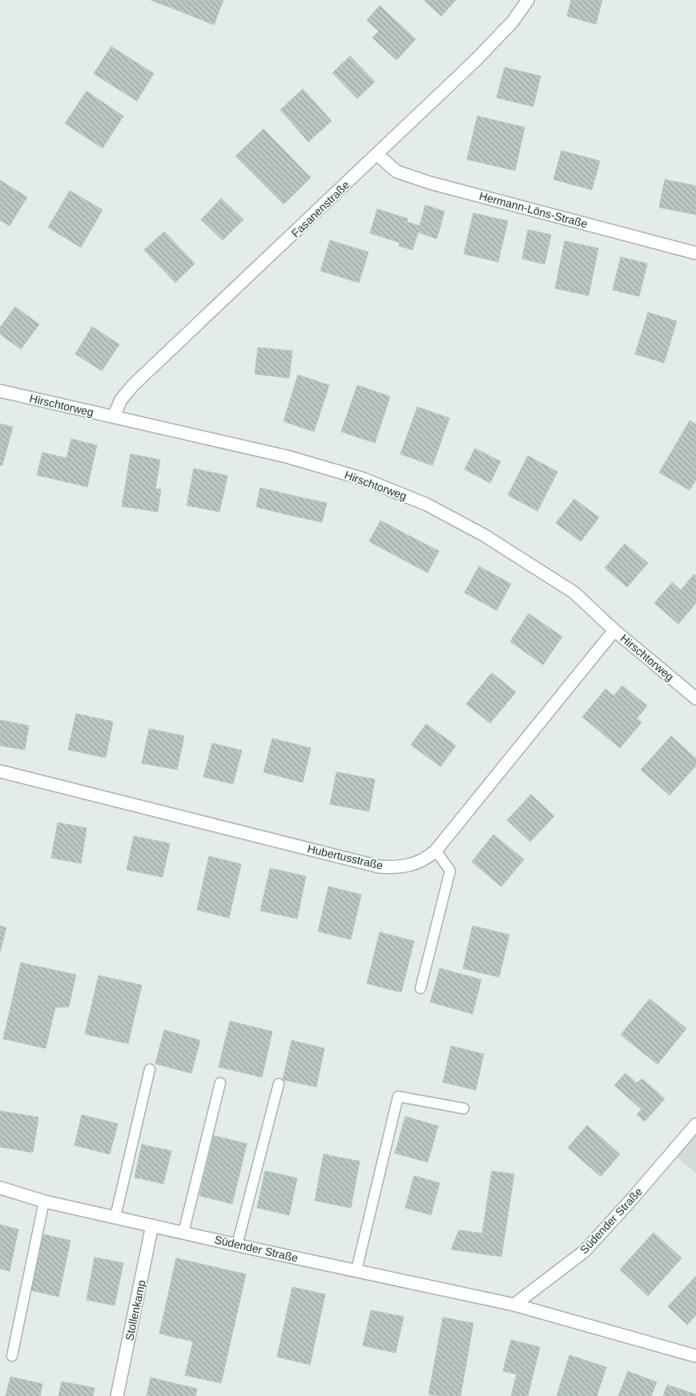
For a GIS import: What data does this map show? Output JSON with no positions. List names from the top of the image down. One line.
{"streets":{"street":["Fasanenstraße","Hermann-Löns-Straße","Hirschtorweg","Hubertusstraße","Südender Straße","Stollenkamp"]},"crossings":[["Fasanenstraße","Hermann-Löns-Straße"],["Fasanenstraße","Hirschtorweg"],["Hirschtorweg","Hubertusstraße"],["Südender Straße","Stollenkamp"]]}
